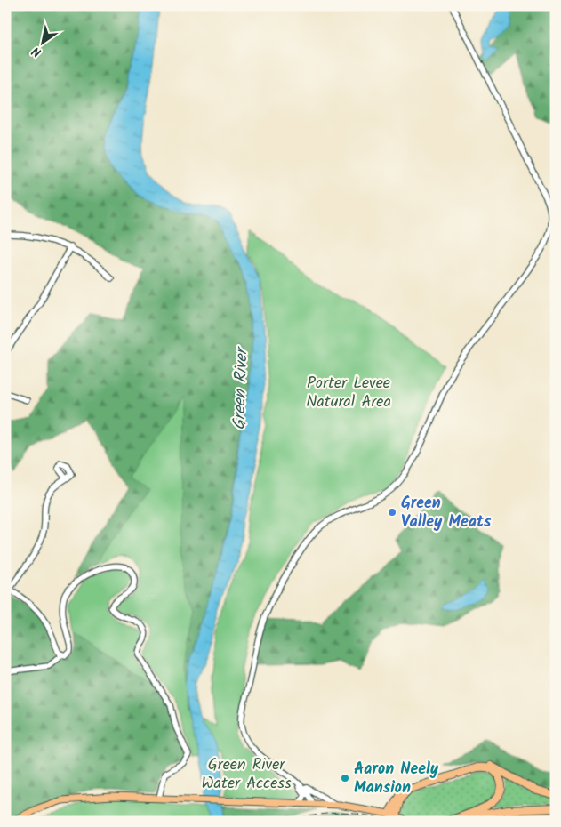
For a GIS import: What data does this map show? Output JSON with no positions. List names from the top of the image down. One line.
{"water":["Green River"],"parks":["Porter Levee Natural Area","Green River Water Access"],"places":["Green Valley Meats","Aaron Neely Mansion"],"north":"bottom left"}
